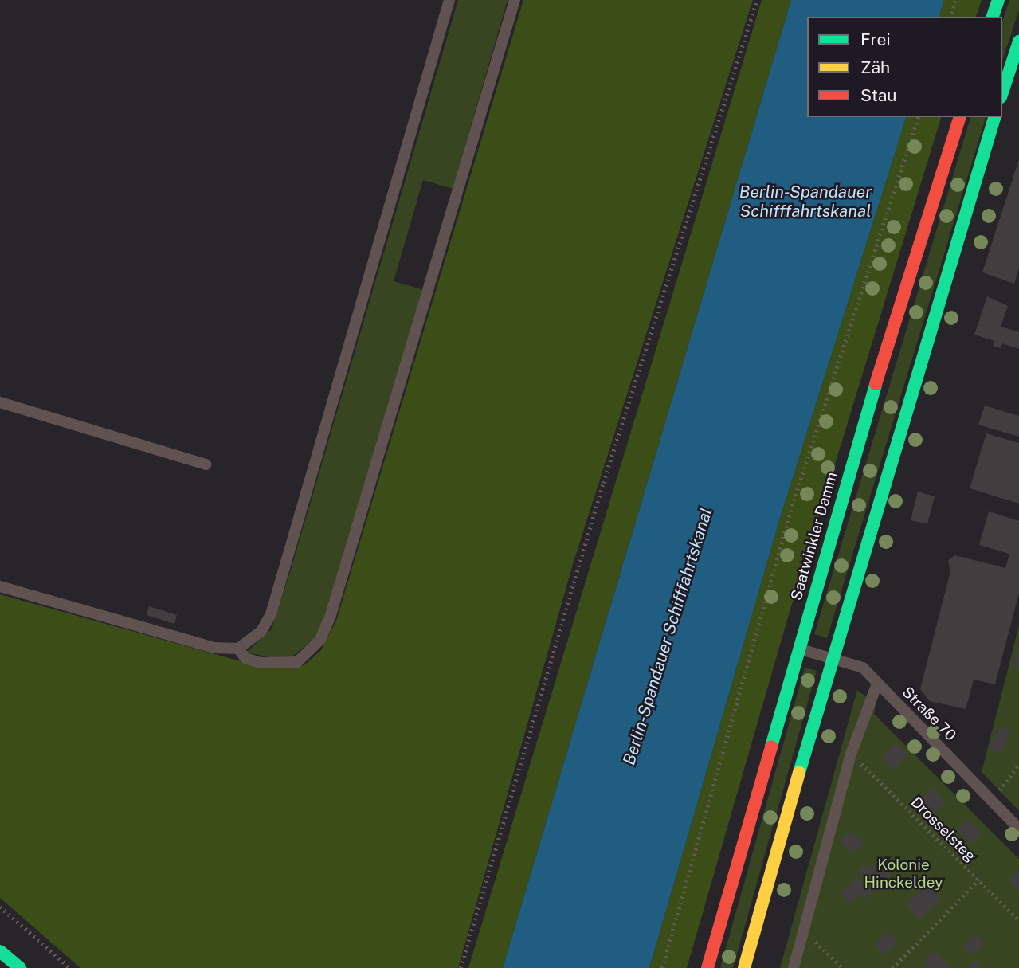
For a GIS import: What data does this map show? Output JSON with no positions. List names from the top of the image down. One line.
{"streets":{"main road":["Saatwinkler Damm"],"lane":["Straße 70"],"path":["Drosselsteg"]},"crossings":[["Saatwinkler Damm","Straße 70"]],"water":["Berlin-Spandauer Schifffahrtskanal"],"parks":["Kolonie Hinckeldey"],"legend":["Frei","Zäh","Stau"]}
